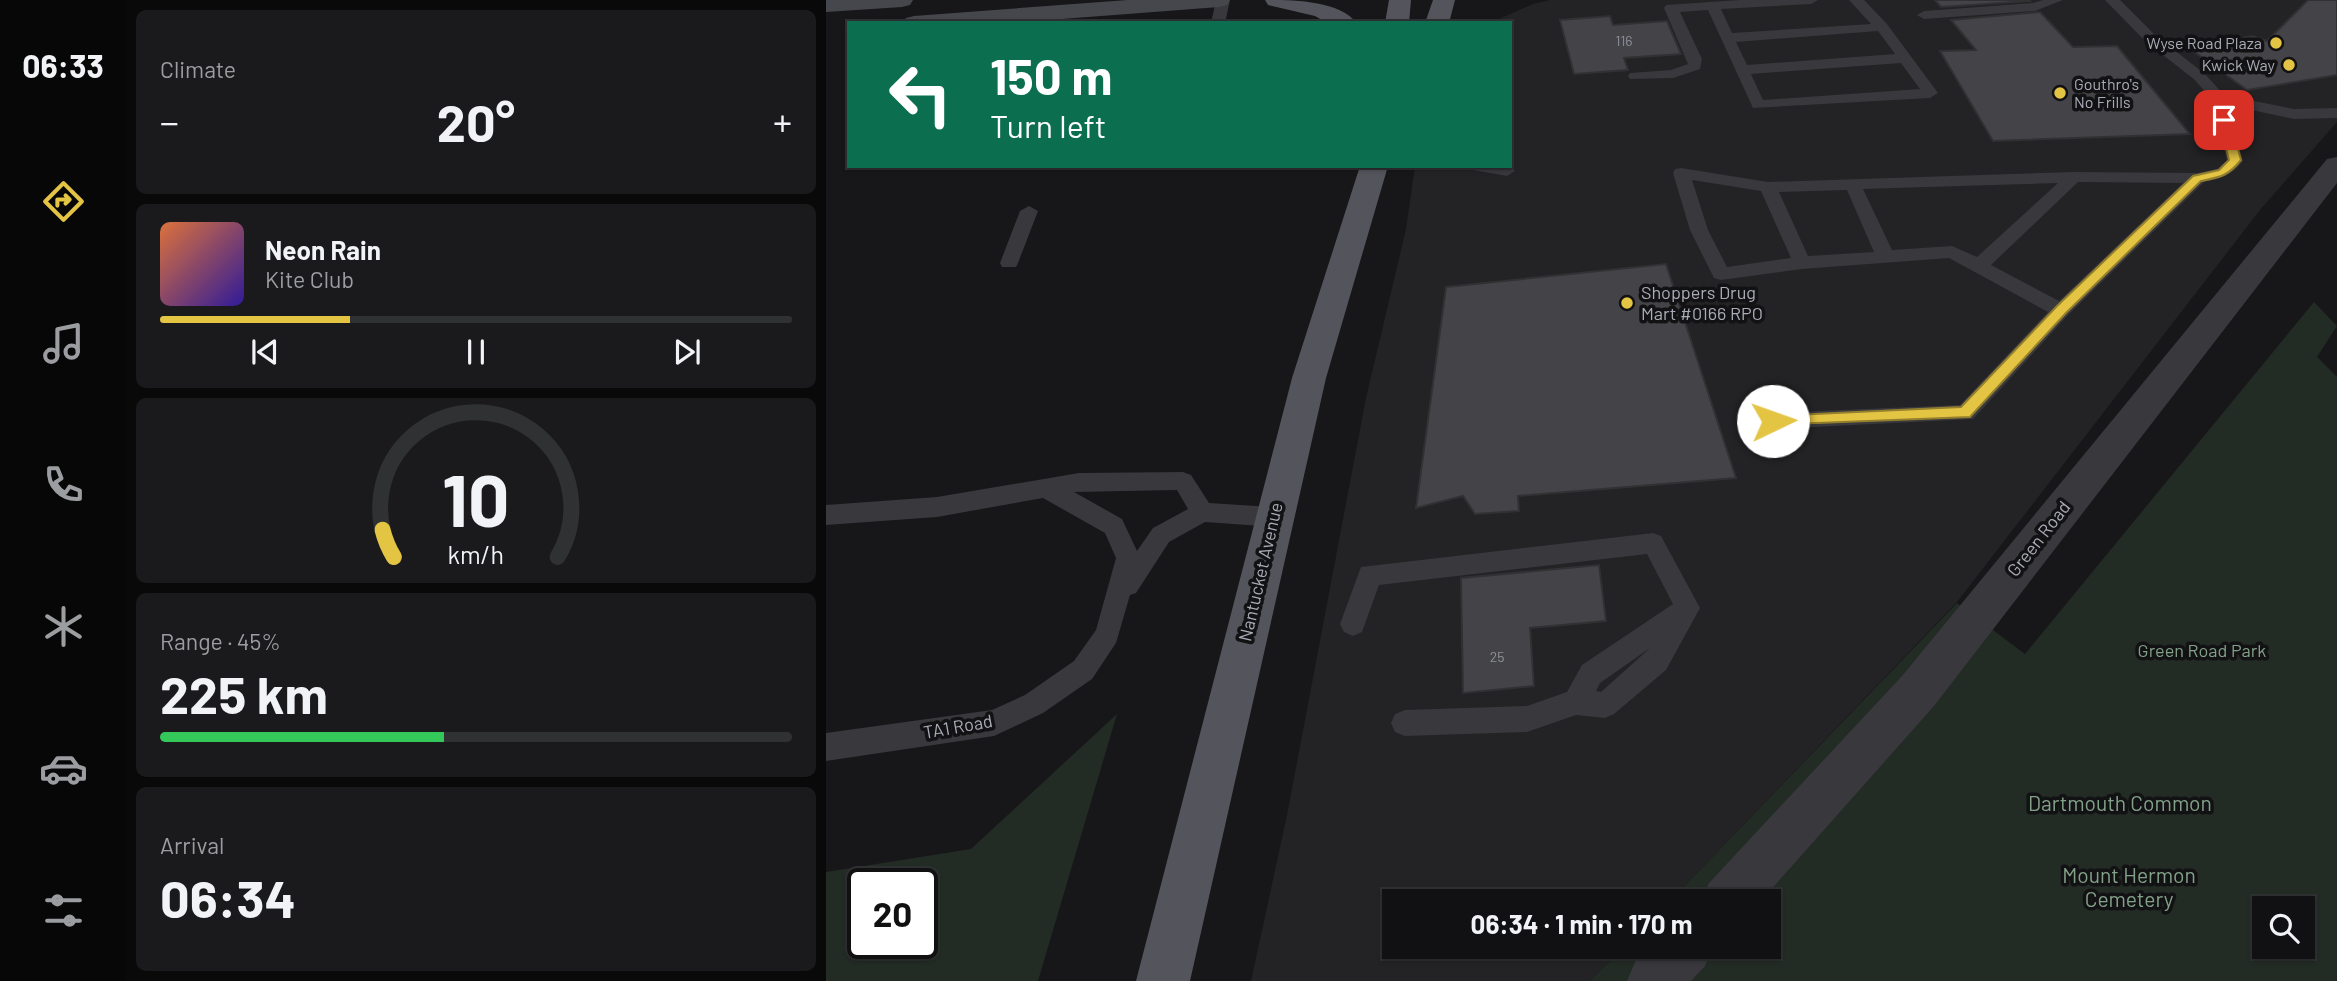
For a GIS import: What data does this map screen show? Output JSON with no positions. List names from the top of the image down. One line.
{"streets":{"main road":["Nantucket Avenue"],"street":["Green Road"],"lane":["TA1 Road"]},"parks":["Green Road Park","Dartmouth Common","Mount Hermon Cemetery"],"places":["Wyse Road Plaza","Kwick Way","Gouthro's No Frills","Shoppers Drug Mart #0166 RPO"],"house_numbers":["116","25"],"page":{"tabs":"06:33","tile":["Climate",["Range · 45%","225 km"],["Arrival","06:34"]],"turn":["150 m","Turn left"],"heat":["−","20°","+"],"song":["Neon Rain","Kite Club"],"limit":"20","trip":"06:34 · 1 min · 170 m","gauge":["10","km/h"]}}
